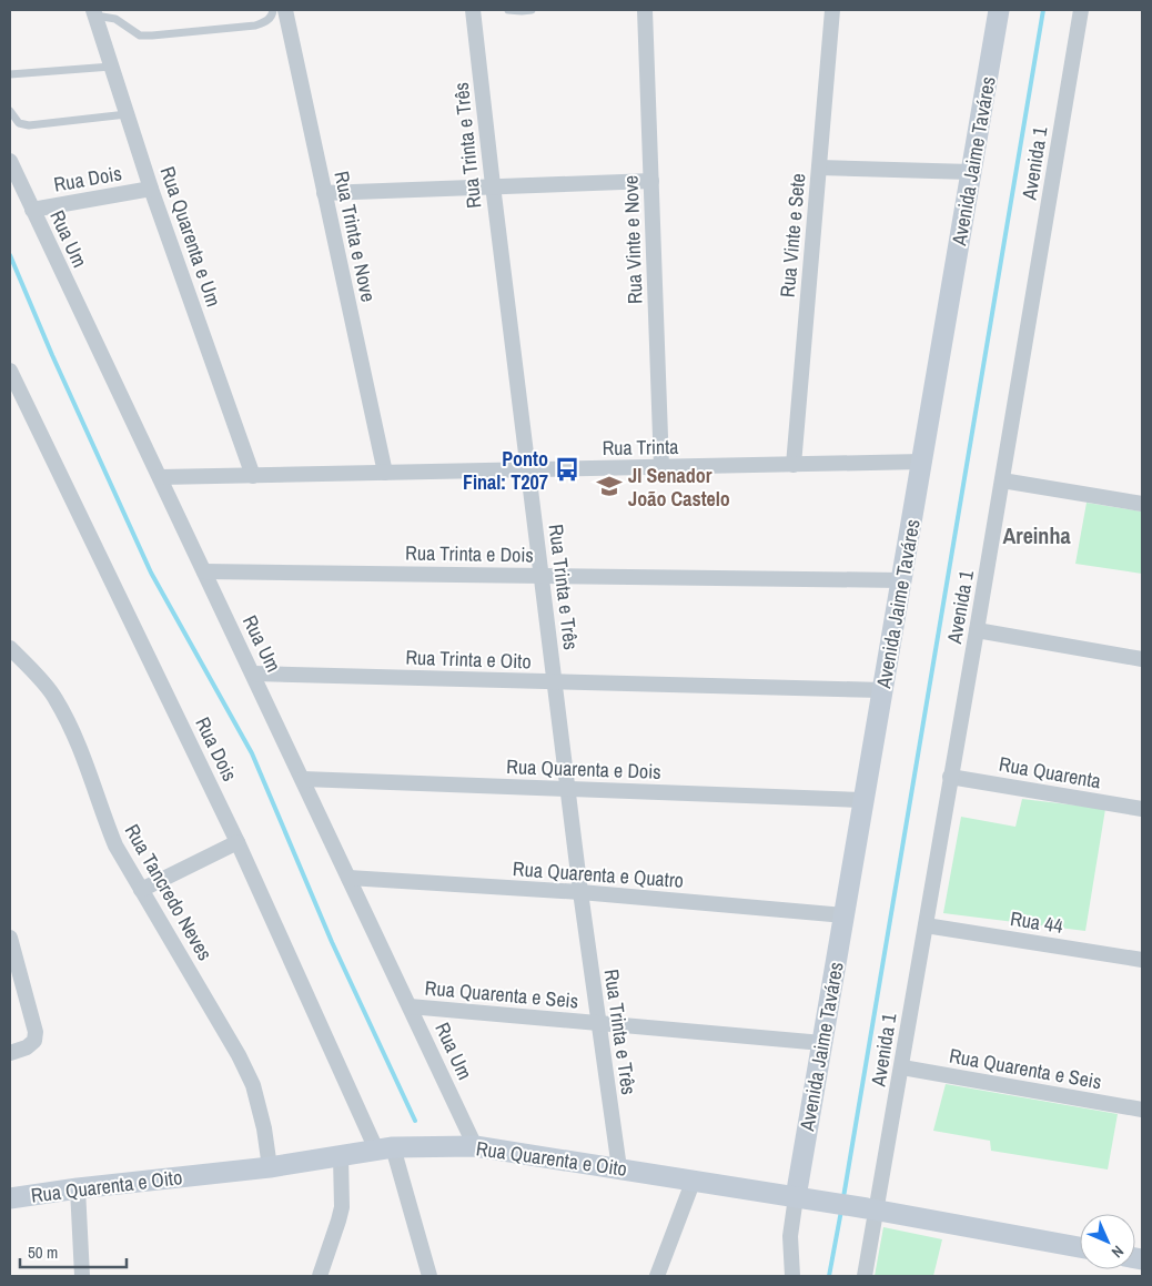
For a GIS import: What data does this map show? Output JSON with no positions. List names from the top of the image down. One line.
{"streets":{"street":["Rua Trinta e Três","Avenida Jaime Taváres","Avenida 1","Rua Dois","Rua Vinte e Sete","Rua Quarenta e Um","Rua Trinta e Nove","Rua Um","Rua Vinte e Nove","Rua Trinta","Rua Trinta e Dois","Rua Trinta e Oito","Rua Quarenta e Dois","Rua Quarenta","Rua Quarenta e Quatro","Rua Tancredo Neves","Rua 44","Rua Quarenta e Seis","Rua Quarenta e Oito"]},"crossings":[["Rua Trinta e Três","Rua Trinta"],["Rua Trinta e Três","Rua Trinta e Dois"],["Rua Trinta e Três","Rua Trinta e Oito"],["Rua Trinta e Três","Rua Quarenta e Dois"],["Rua Trinta e Três","Rua Quarenta e Quatro"],["Rua Trinta e Três","Rua Quarenta e Seis"],["Rua Trinta e Três","Rua Quarenta e Oito"],["Avenida Jaime Taváres","Rua Trinta"],["Avenida Jaime Taváres","Rua Trinta e Dois"],["Avenida Jaime Taváres","Rua Trinta e Oito"],["Avenida Jaime Taváres","Rua Quarenta e Dois"],["Avenida Jaime Taváres","Rua Quarenta e Quatro"],["Avenida Jaime Taváres","Rua Quarenta e Seis"],["Avenida Jaime Taváres","Rua Quarenta e Oito"],["Avenida 1","Rua Quarenta"],["Avenida 1","Rua 44"],["Avenida 1","Rua Quarenta e Seis"],["Avenida 1","Rua Quarenta e Oito"],["Rua Dois","Rua Quarenta e Um"],["Rua Dois","Rua Um"],["Rua Dois","Rua Quarenta e Oito"],["Rua Vinte e Sete","Rua Trinta"],["Rua Quarenta e Um","Rua Trinta"],["Rua Trinta e Nove","Rua Trinta"],["Rua Um","Rua Trinta"],["Rua Um","Rua Trinta e Dois"],["Rua Um","Rua Trinta e Oito"],["Rua Um","Rua Quarenta e Dois"],["Rua Um","Rua Quarenta e Quatro"],["Rua Um","Rua Quarenta e Seis"],["Rua Um","Rua Quarenta e Oito"],["Rua Vinte e Nove","Rua Trinta"],["Rua Tancredo Neves","Rua Quarenta e Oito"]],"districts":["Areinha"],"places":{"bus stop":["Ponto Final: T207"],"school or university":["JI Senador João Castelo"]},"scale_bar":"50 m","north":"bottom right"}
